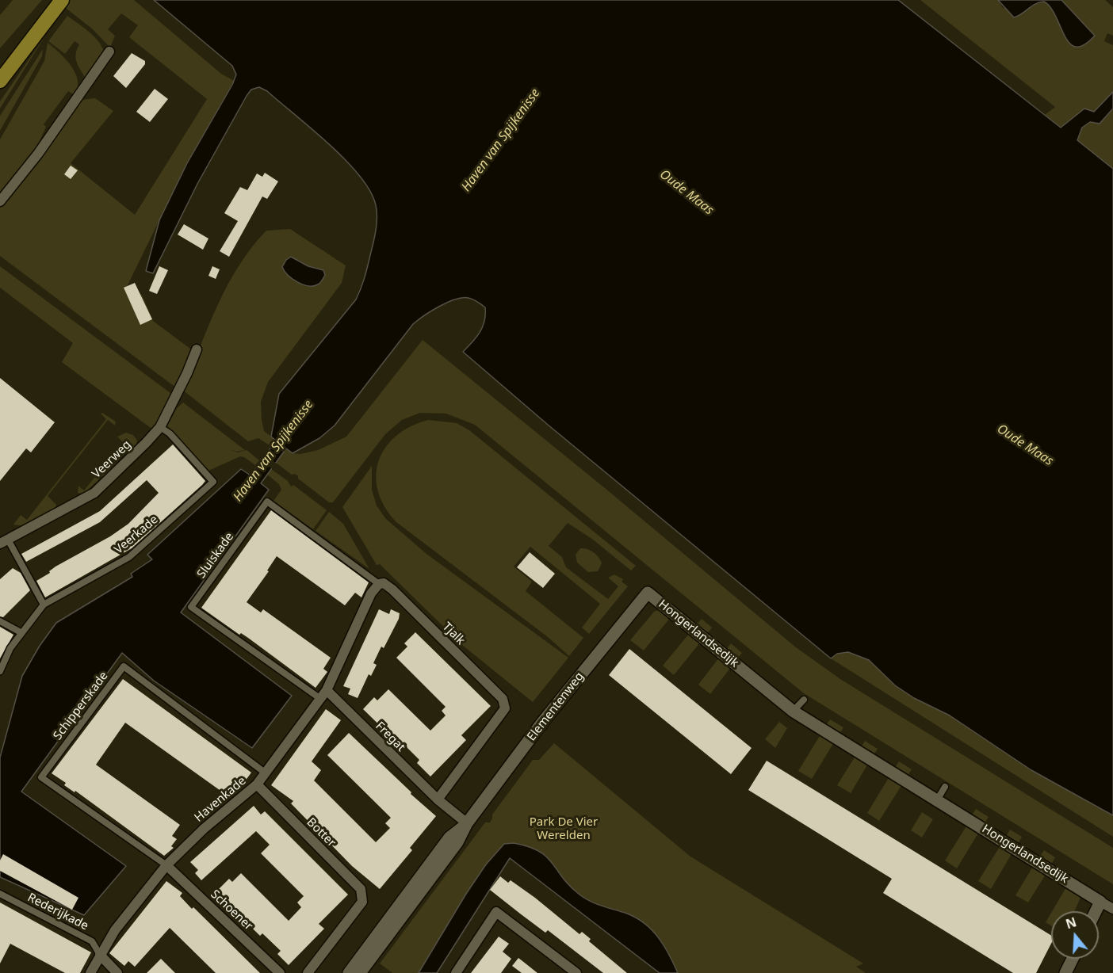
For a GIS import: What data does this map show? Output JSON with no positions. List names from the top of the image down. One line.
{"streets":{"street":["Veerweg","Veerkade","Sluiskade","Tjalk","Hongerlandsedijk","Schipperskade","Elementenweg","Fregat","Havenkade","Botter","Schoener","Rederijkade"]},"crossings":[["Veerweg","Veerkade"],["Sluiskade","Tjalk"],["Sluiskade","Havenkade"],["Tjalk","Fregat"],["Tjalk","Havenkade"],["Hongerlandsedijk","Elementenweg"],["Schipperskade","Havenkade"],["Schipperskade","Schoener"],["Elementenweg","Fregat"],["Fregat","Havenkade"],["Havenkade","Botter"],["Havenkade","Schoener"],["Havenkade","Rederijkade"]],"water":["Haven van Spijkenisse","Oude Maas"],"parks":["Park De Vier Werelden"],"north":"top"}
